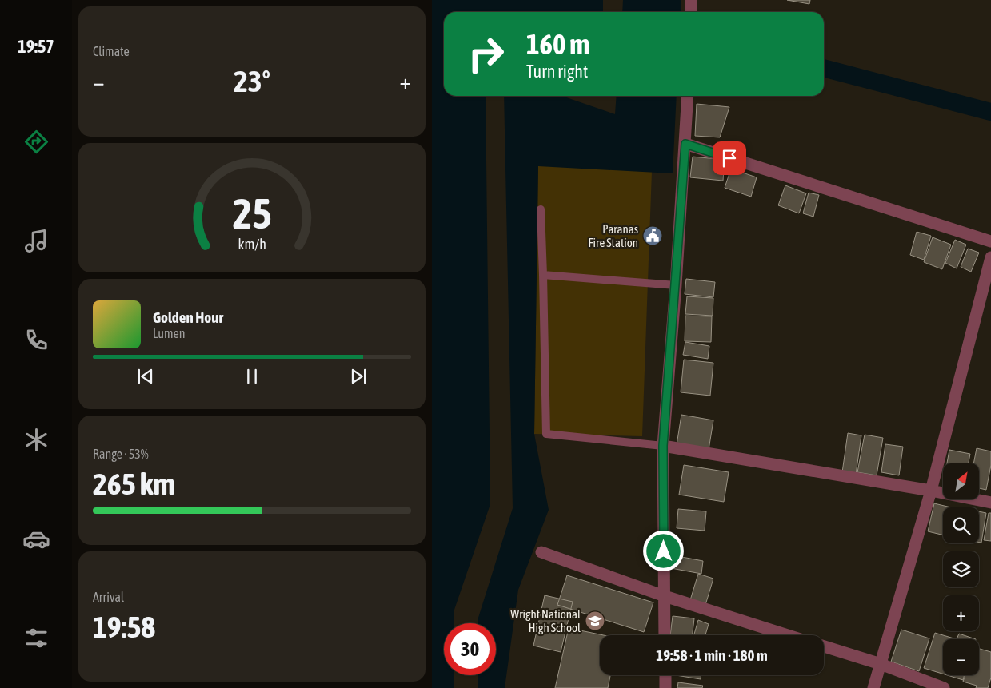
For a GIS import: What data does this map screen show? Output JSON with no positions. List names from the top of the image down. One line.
{"places":{"public building":["Paranas Fire Station"],"school or university":["Wright National High School"]},"north":"top right","page":{"tabs":"19:57","tile":["Climate",["Range · 53%","265 km"],["Arrival","19:58"]],"turn":["160 m","Turn right"],"heat":["−","23°","+"],"song":["Golden Hour","Lumen"],"map_buttons":["+","−"],"limit":"30","trip":"19:58 · 1 min · 180 m","gauge":["25","km/h"]}}
